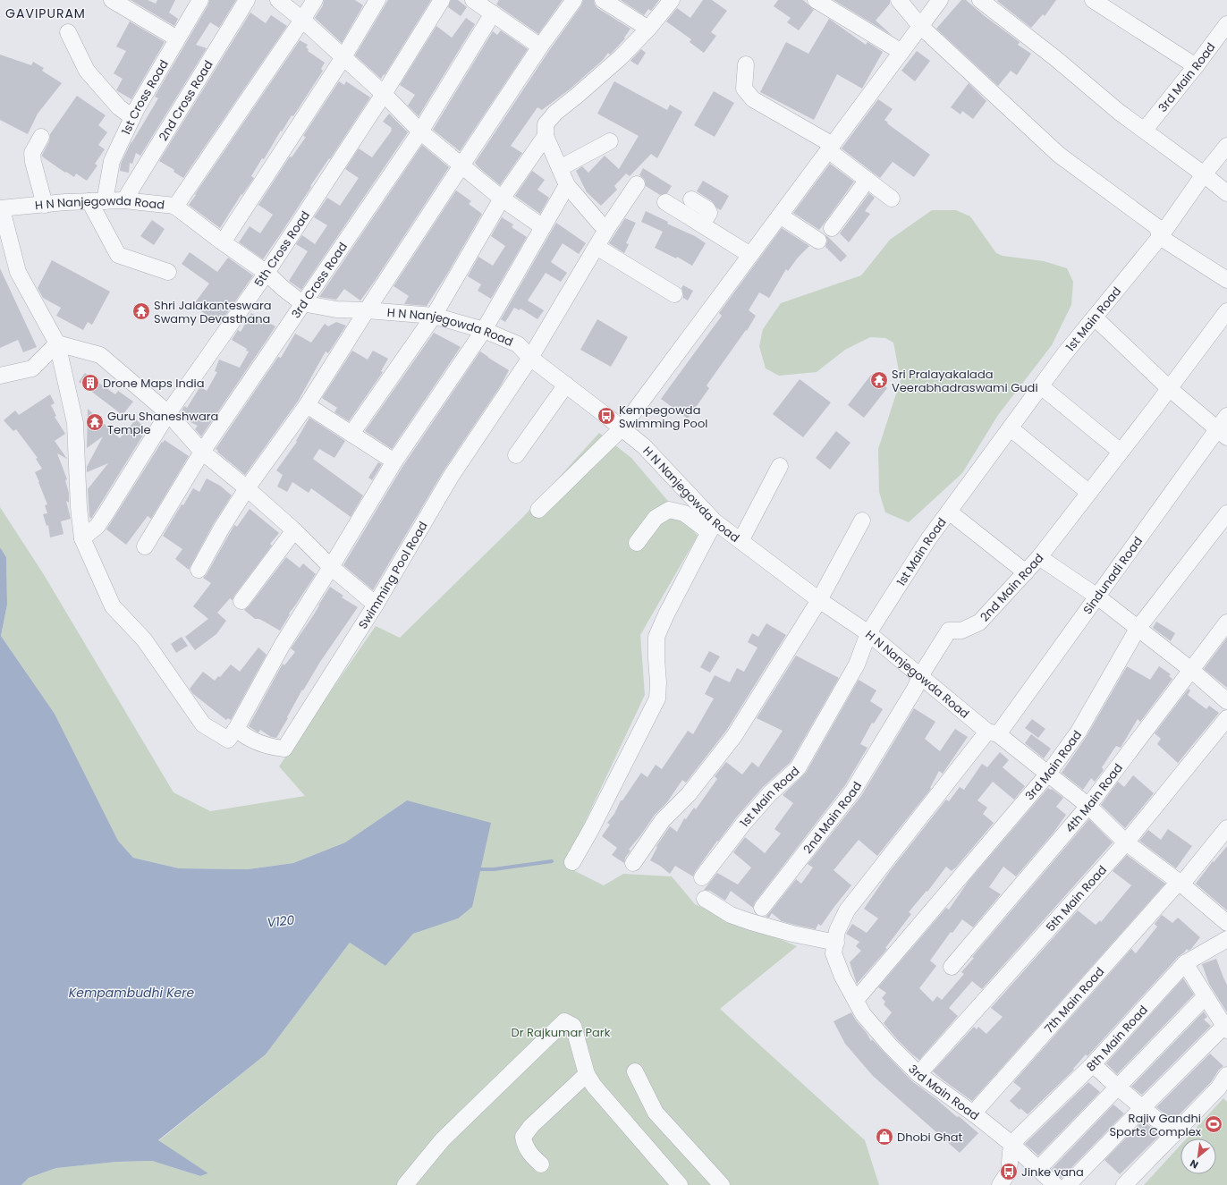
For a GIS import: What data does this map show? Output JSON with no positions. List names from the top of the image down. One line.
{"streets":{"street":["3rd Main Road","1st Cross Road","2nd Cross Road","H N Nanjegowda Road","5th Cross Road","3rd Cross Road","1st Main Road","Swimming Pool Road","Sindunadi Road","2nd Main Road","4th Main Road","5th Main Road","7th Main Road","8th Main Road"]},"crossings":[["3rd Main Road","H N Nanjegowda Road"],["3rd Main Road","Sindunadi Road"],["3rd Main Road","5th Main Road"],["3rd Main Road","7th Main Road"],["3rd Main Road","8th Main Road"],["1st Cross Road","H N Nanjegowda Road"],["2nd Cross Road","H N Nanjegowda Road"],["H N Nanjegowda Road","5th Cross Road"],["H N Nanjegowda Road","3rd Cross Road"],["H N Nanjegowda Road","1st Main Road"],["H N Nanjegowda Road","Swimming Pool Road"],["H N Nanjegowda Road","Sindunadi Road"],["H N Nanjegowda Road","2nd Main Road"],["H N Nanjegowda Road","4th Main Road"],["H N Nanjegowda Road","5th Main Road"],["H N Nanjegowda Road","7th Main Road"]],"districts":["GAVIPURAM"],"water":["V120","Kempambudhi Kere"],"parks":["Dr Rajkumar Park"],"places":{"temple":["Shri Jalakanteswara Swamy Devasthana","Sri Pralayakalada Veerabhadraswami Gudi","Guru Shaneshwara Temple"],"building":["Drone Maps India"],"bus stop":["Kempegowda Swimming Pool","Jinke vana"],"sports":["Rajiv Gandhi Sports Complex"],"shop":["Dhobi Ghat"]},"north":"bottom left"}
